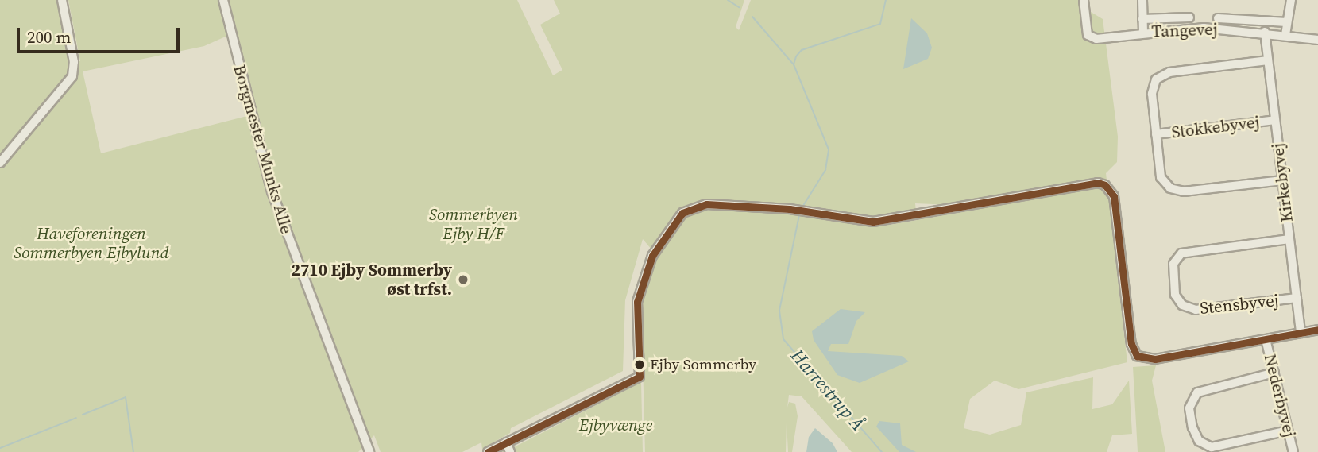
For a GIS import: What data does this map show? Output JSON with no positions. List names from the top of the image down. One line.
{"streets":{"street":["Tangevej","Stokkebyvej","Borgmester Munks Alle","Kirkebyvej","Stensbyvej","Nederbyvej"]},"crossings":[["Tangevej","Kirkebyvej"],["Stokkebyvej","Kirkebyvej"],["Kirkebyvej","Stensbyvej"]],"water":["Harrestrup Å"],"parks":["Sommerbyen Ejby H/F","Haveforeningen Sommerbyen Ejbylund","Ejbyvænge"],"places":["2710 Ejby Sommerby øst trfst.","Ejby Sommerby"],"scale_bar":"200 m"}
